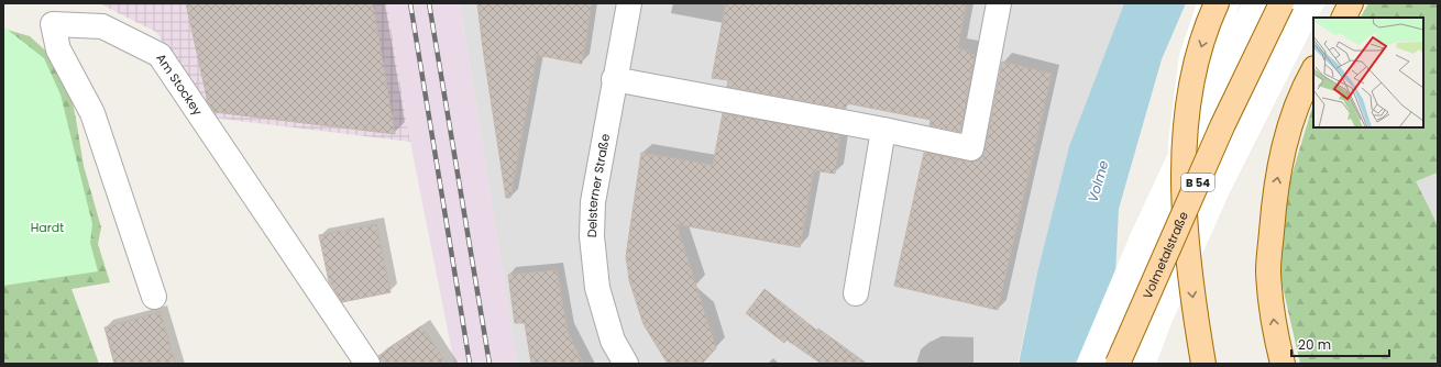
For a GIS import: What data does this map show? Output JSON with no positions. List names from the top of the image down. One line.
{"streets":{"main road":["B 54","Volmetalstraße"],"street":["Am Stockey","Delsterner Straße"]},"water":["Volme"],"parks":["Hardt"],"scale_bar":"20 m"}
